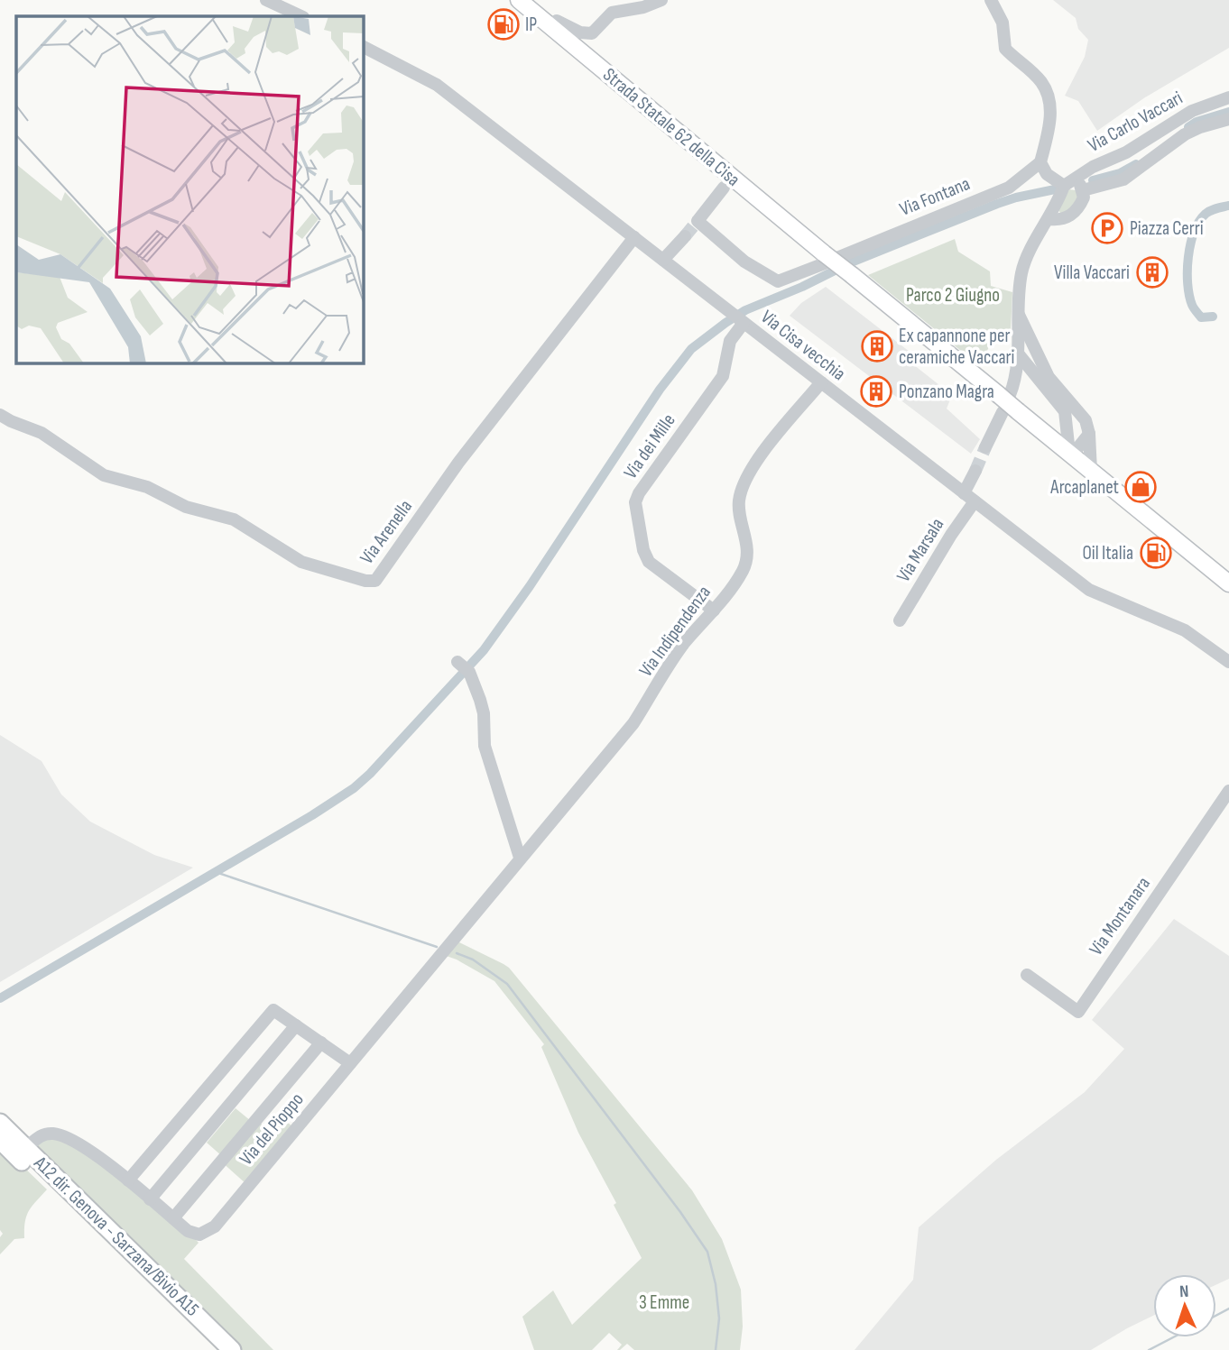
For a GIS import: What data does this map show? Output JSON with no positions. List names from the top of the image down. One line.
{"streets":{"highway":["A12 dir. Genova - Sarzana/Bivio A15"],"main road":["Strada Statale 62 della Cisa"],"street":["Via Carlo Vaccari","Via Fontana","Via Cisa vecchia","Via dei Mille","Via Arenella","Via Marsala","Via Indipendenza","Via Montanara","Via del Pioppo"]},"crossings":[["Strada Statale 62 della Cisa","Via Fontana"],["Via Cisa vecchia","Via dei Mille"],["Via Cisa vecchia","Via Arenella"],["Via Cisa vecchia","Via Marsala"],["Via Cisa vecchia","Via Indipendenza"],["Via dei Mille","Via Indipendenza"],["Via Indipendenza","Via del Pioppo"]],"parks":["Parco 2 Giugno","3 Emme"],"places":{"fuel station":["IP","Oil Italia"],"parking":["Piazza Cerri"],"building":["Villa Vaccari","Ex capannone per ceramiche Vaccari","Ponzano Magra"],"shop":["Arcaplanet"]},"north":"top"}
